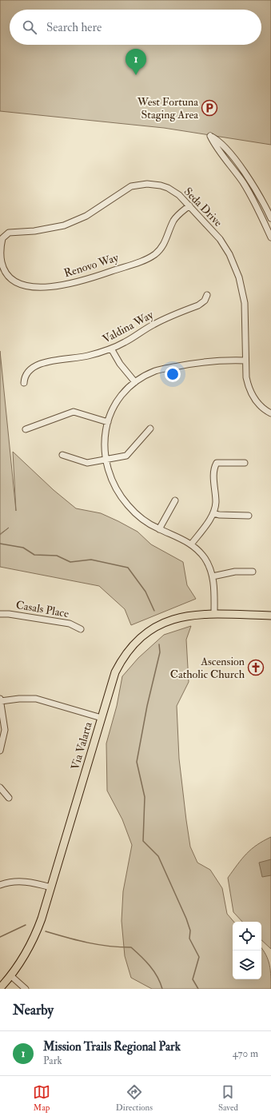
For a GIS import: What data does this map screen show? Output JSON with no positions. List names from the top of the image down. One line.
{"streets":{"main road":["Via Valarta"],"street":["Seda Drive","Renovo Way","Valdina Way","Casals Place"]},"crossings":[["Seda Drive","Renovo Way"]],"places":{"parking":["West Fortuna Staging Area"],"church":["Ascension Catholic Church"]},"page":{"search":"Search here","pins":"1","heading":"Nearby","list":[{"mark":"1","name":"Mission Trails Regional Park","note":"Park","value":"470 m"}],"nav":["Map","Directions","Saved"]}}
